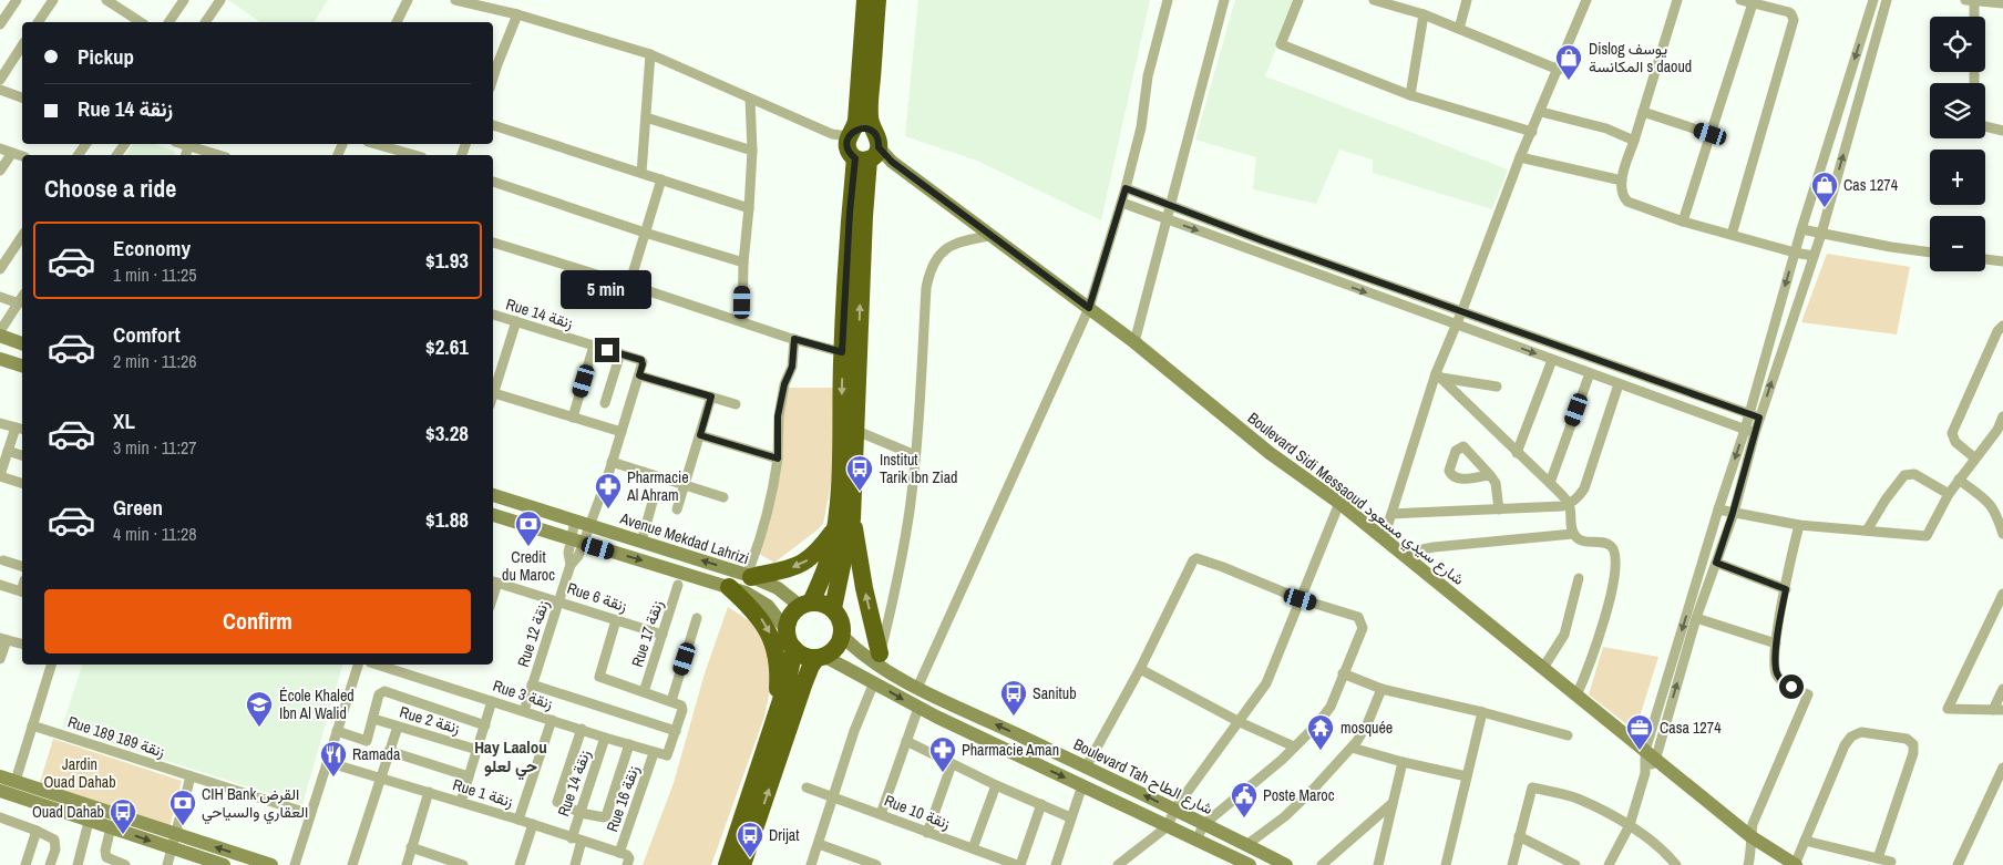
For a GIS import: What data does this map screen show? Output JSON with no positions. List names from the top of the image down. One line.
{"streets":{"street":["Rue 14 زنقة","Boulevard Sidi Messaoud شارع سيدي مسعود","Avenue Mekdad Lahrizi","Rue 6 زنقة","Rue 12 زنقة","Rue 17 زنقة","Rue 3 زنقة","Rue 2 زنقة","Rue 189 زنقة 189","Boulevard Tah شارع الطاح","Rue 1 زنقة","Rue 16 زنقة","Rue 10 زنقة"]},"crossings":[["Rue 14 زنقة","Rue 3 زنقة"],["Rue 14 زنقة","Rue 1 زنقة"],["Avenue Mekdad Lahrizi","Rue 12 زنقة"],["Avenue Mekdad Lahrizi","Boulevard Tah شارع الطاح"],["Rue 6 زنقة","Rue 12 زنقة"],["Rue 6 زنقة","Rue 17 زنقة"],["Rue 12 زنقة","Rue 3 زنقة"],["Rue 3 زنقة","Rue 16 زنقة"],["Rue 1 زنقة","Rue 16 زنقة"]],"districts":["Hay Laalou حي لعلو"],"parks":["Jardin Ouad Dahab"],"places":{"shop":["Dislog يوسف المكانسة s daoud","Cas 1274"],"bus stop":["Institut Tarik Ibn Ziad","Sanitub","Ouad Dahab","Drijat"],"pharmacy":["Pharmacie Al Ahram","Pharmacie Aman"],"bank":["Credit du Maroc","CIH Bank القرض العقاري والسياحي"],"school or university":["École Khaled Ibn Al Walid"],"temple":["mosquée"],"office":["Casa 1274"],"restaurant":["Ramada"],"public building":["Poste Maroc"]},"page":{"map_buttons":["+","−"],"banner":["Pickup","Rue 14 زنقة"],"heading":"Choose a ride","list":[{"name":"Economy","note":"1 min · 11:25","value":"$1.93"},{"name":"Comfort","note":"2 min · 11:26","value":"$2.61"},{"name":"XL","note":"3 min · 11:27","value":"$3.28"},{"name":"Green","note":"4 min · 11:28","value":"$1.88"}],"bubble":"5 min","buttons":"Confirm"}}
